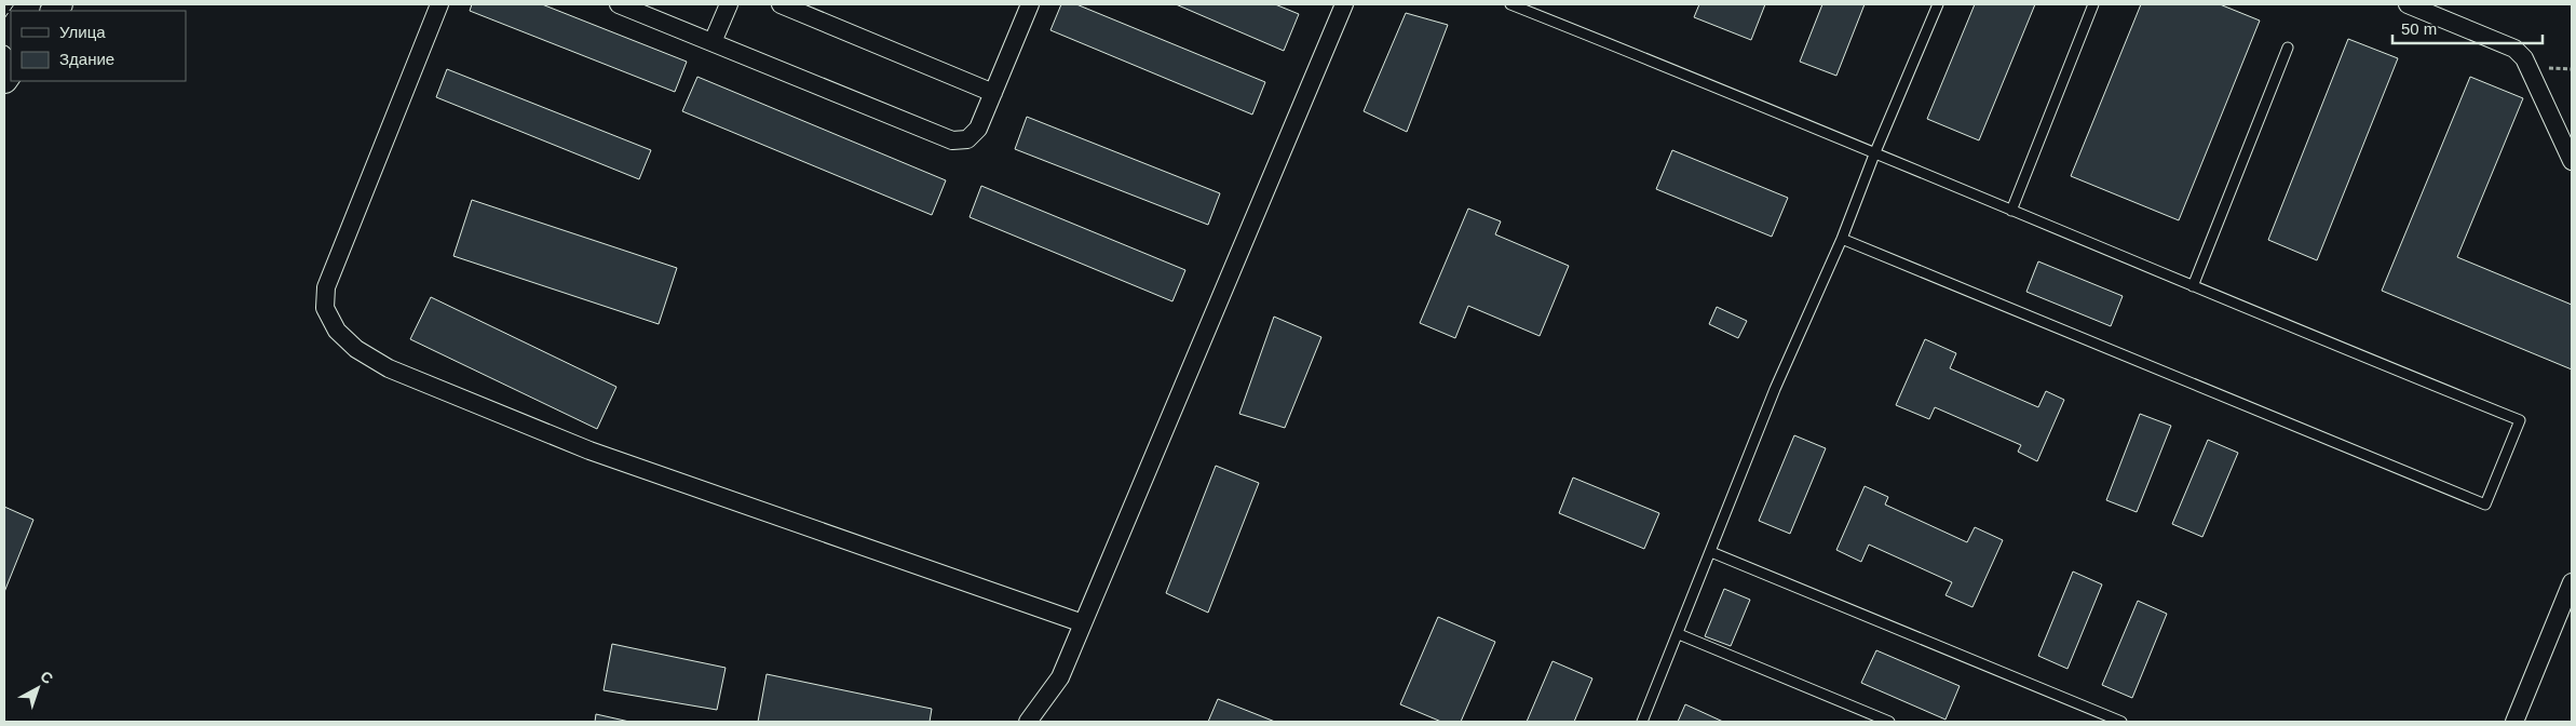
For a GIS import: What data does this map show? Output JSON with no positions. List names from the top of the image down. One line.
{"legend":["Улица","Здание"],"scale_bar":"50 m","north":"top right"}
